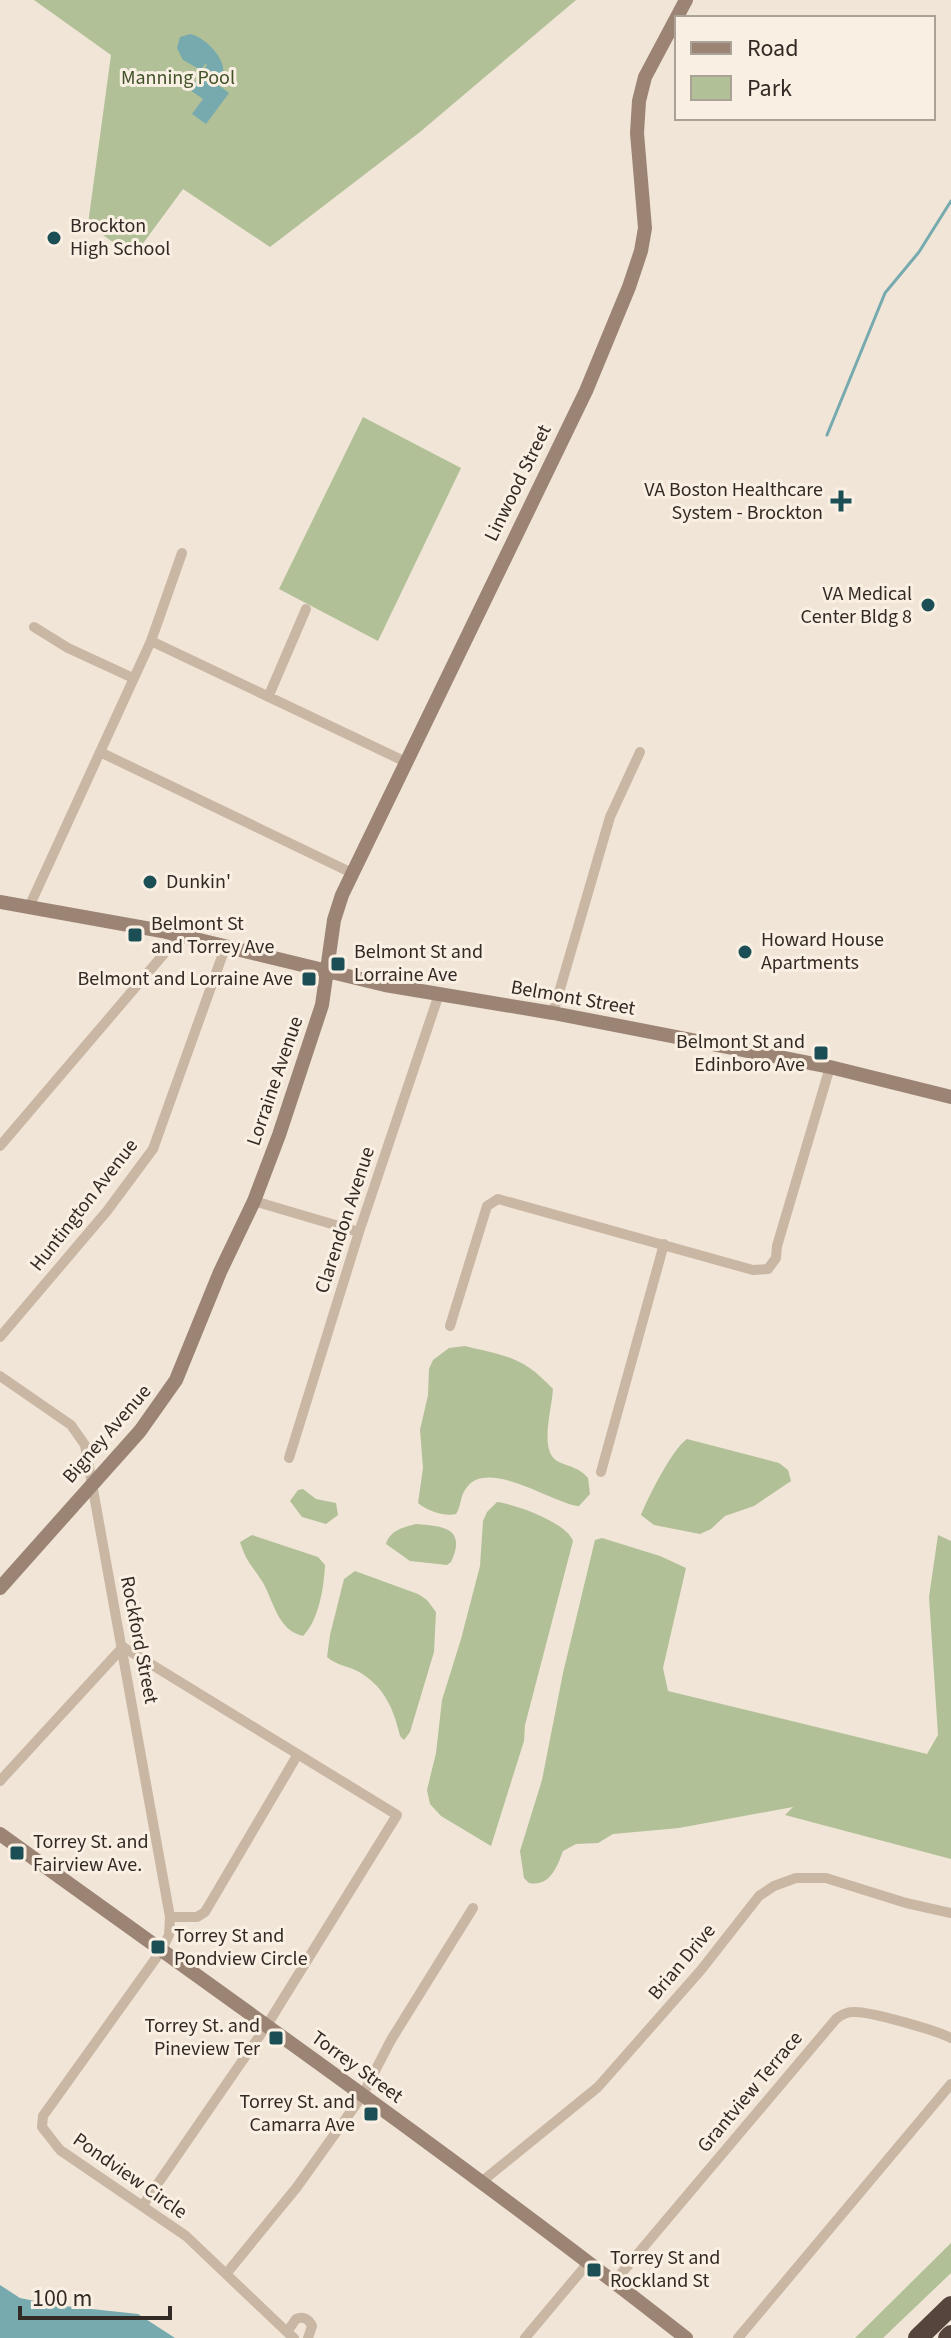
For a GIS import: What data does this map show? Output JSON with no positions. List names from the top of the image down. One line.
{"streets":{"main road":["Linwood Street","Belmont Street","Lorraine Avenue","Bigney Avenue","Torrey Street"],"street":["Huntington Avenue","Clarendon Avenue","Rockford Street","Brian Drive","Grantview Terrace","Pondview Circle"]},"crossings":[["Linwood Street","Belmont Street"],["Linwood Street","Lorraine Avenue"],["Belmont Street","Lorraine Avenue"],["Belmont Street","Huntington Avenue"],["Belmont Street","Clarendon Avenue"],["Lorraine Avenue","Bigney Avenue"],["Bigney Avenue","Rockford Street"],["Rockford Street","Torrey Street"],["Rockford Street","Pondview Circle"],["Brian Drive","Torrey Street"],["Torrey Street","Grantview Terrace"],["Torrey Street","Pondview Circle"]],"parks":["Manning Pool"],"places":{"other":["Brockton High School","VA Medical Center Bldg 8","Dunkin'","Howard House Apartments"],"health":["VA Boston Healthcare System - Brockton"],"transit":["Belmont St and Torrey Ave","Belmont St and Lorraine Ave","Belmont and Lorraine Ave","Belmont St and Edinboro Ave","Torrey St. and Fairview Ave.","Torrey St and Pondview Circle","Torrey St. and Pineview Ter","Torrey St. and Camarra Ave","Torrey St and Rockland St"]},"legend":["Road","Park"],"scale_bar":"100 m"}
